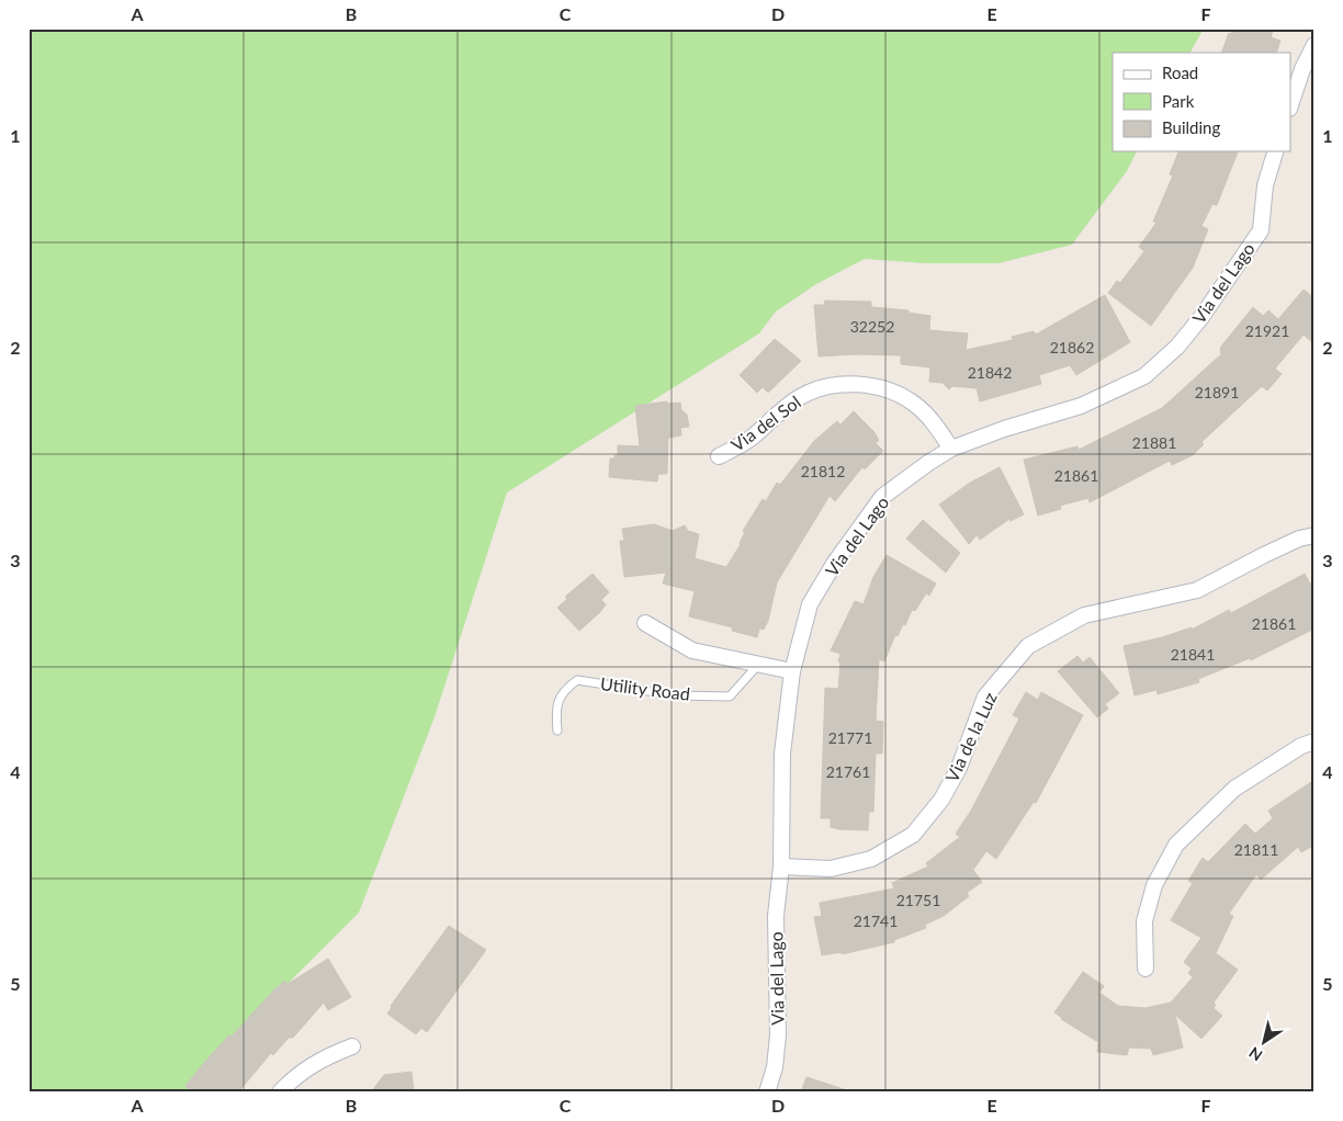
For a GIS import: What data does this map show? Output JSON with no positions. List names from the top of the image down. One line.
{"streets":{"street":["Via del Lago","Via del Sol","Via de la Luz"],"lane":["Utility Road"]},"crossings":[["Via del Lago","Via del Sol"],["Via del Lago","Via de la Luz"]],"house_numbers":["32252","21921","21862","21842","21891","21881","21812","21861","21861","21841","21771","21761","21811","21751","21741"],"legend":["Road","Park","Building"],"north":"bottom left","grid":{"columns":["A","B","C","D","E","F"],"rows":["1","2","3","4","5"]}}
